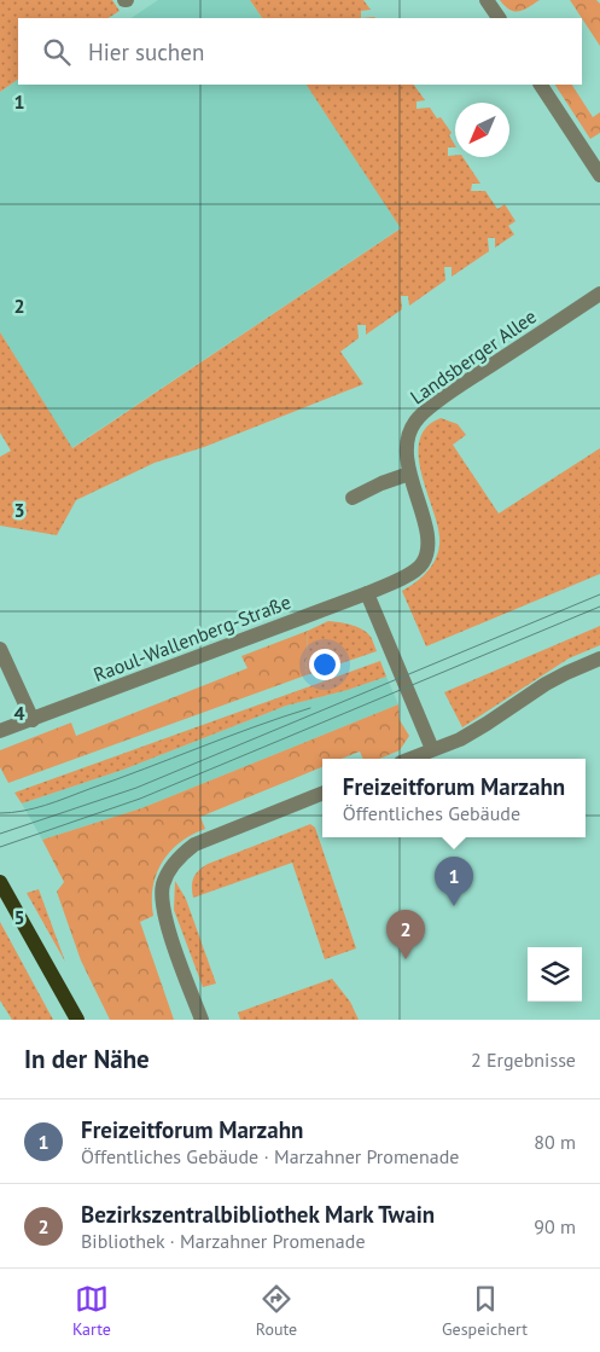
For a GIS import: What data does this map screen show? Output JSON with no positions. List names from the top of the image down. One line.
{"streets":{"street":["Landsberger Allee","Raoul-Wallenberg-Straße"]},"crossings":[["Landsberger Allee","Raoul-Wallenberg-Straße"]],"north":"bottom left","page":{"search":"Hier suchen","popup":["Freizeitforum Marzahn","Öffentliches Gebäude"],"pins":["1","2"],"heading":["In der Nähe","2 Ergebnisse"],"list":[{"mark":"1","name":"Freizeitforum Marzahn","note":"Öffentliches Gebäude · Marzahner Promenade","value":"80 m"},{"mark":"2","name":"Bezirkszentralbibliothek Mark Twain","note":"Bibliothek · Marzahner Promenade","value":"90 m"}],"nav":["Karte","Route","Gespeichert"]},"grid":{"rows":["1","2","3","4","5"]}}
